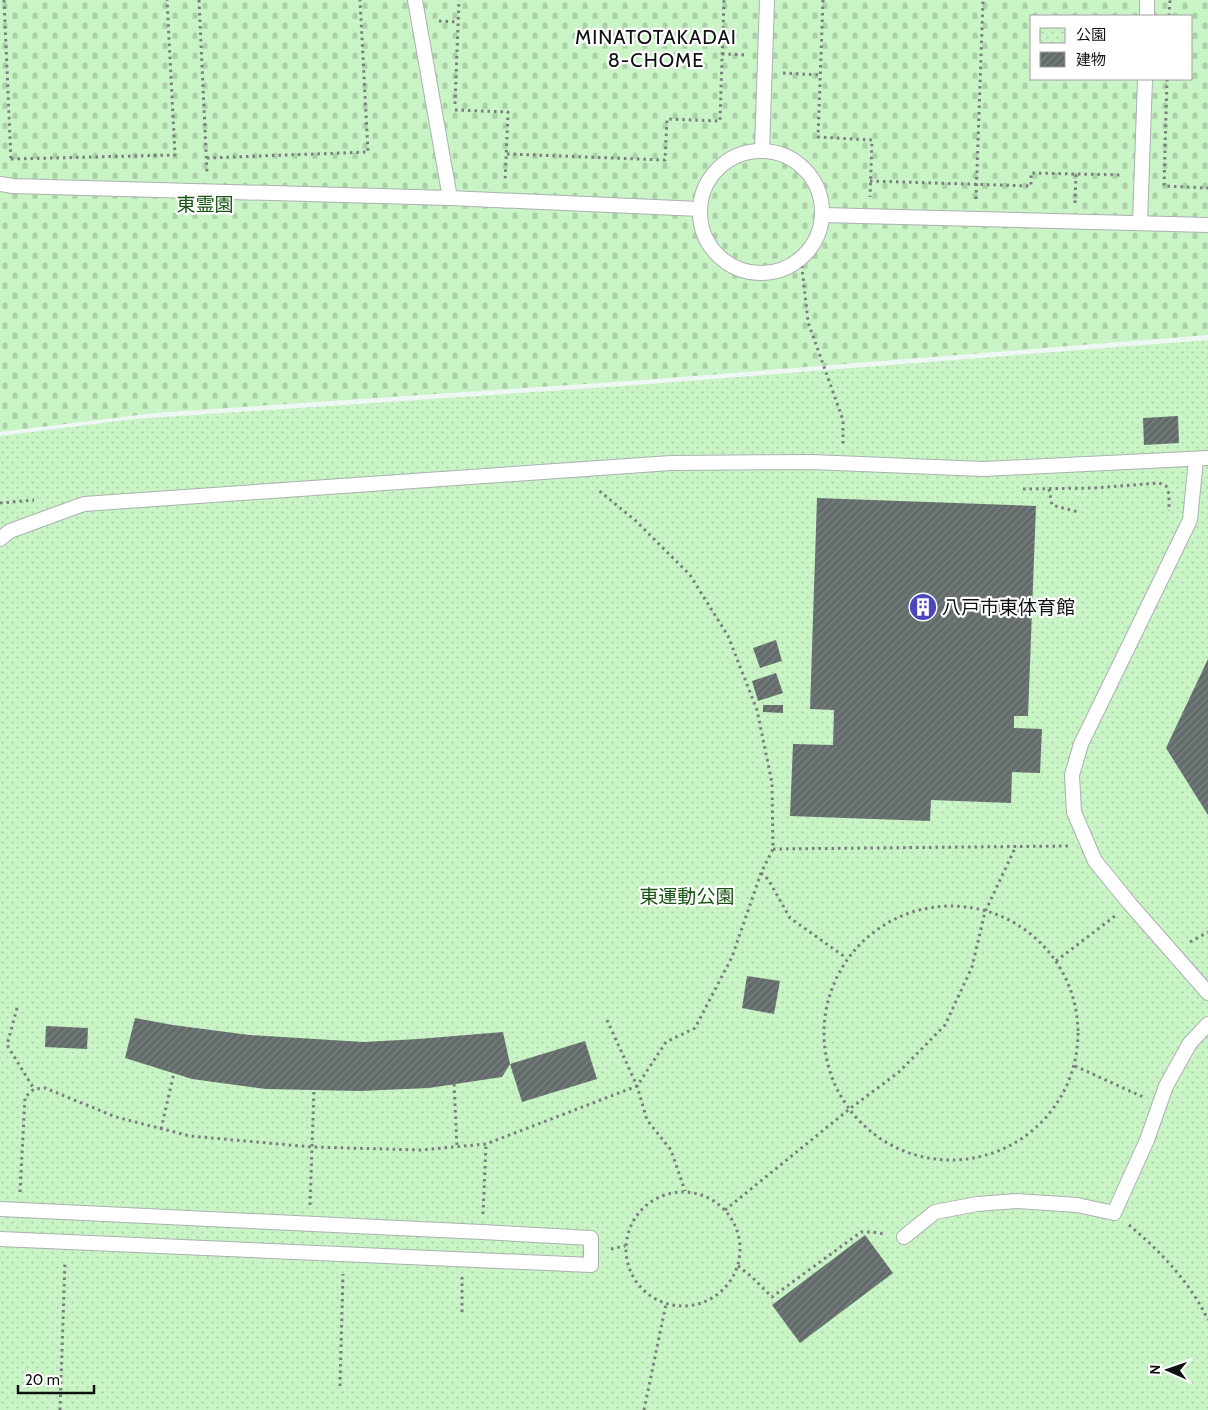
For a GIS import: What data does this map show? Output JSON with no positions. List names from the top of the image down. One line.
{"districts":["MINATOTAKADAI 8-CHOME"],"parks":["東霊園","東運動公園"],"places":{"building":["八戸市東体育館"]},"legend":["公園","建物"],"scale_bar":"20 m","north":"left"}
